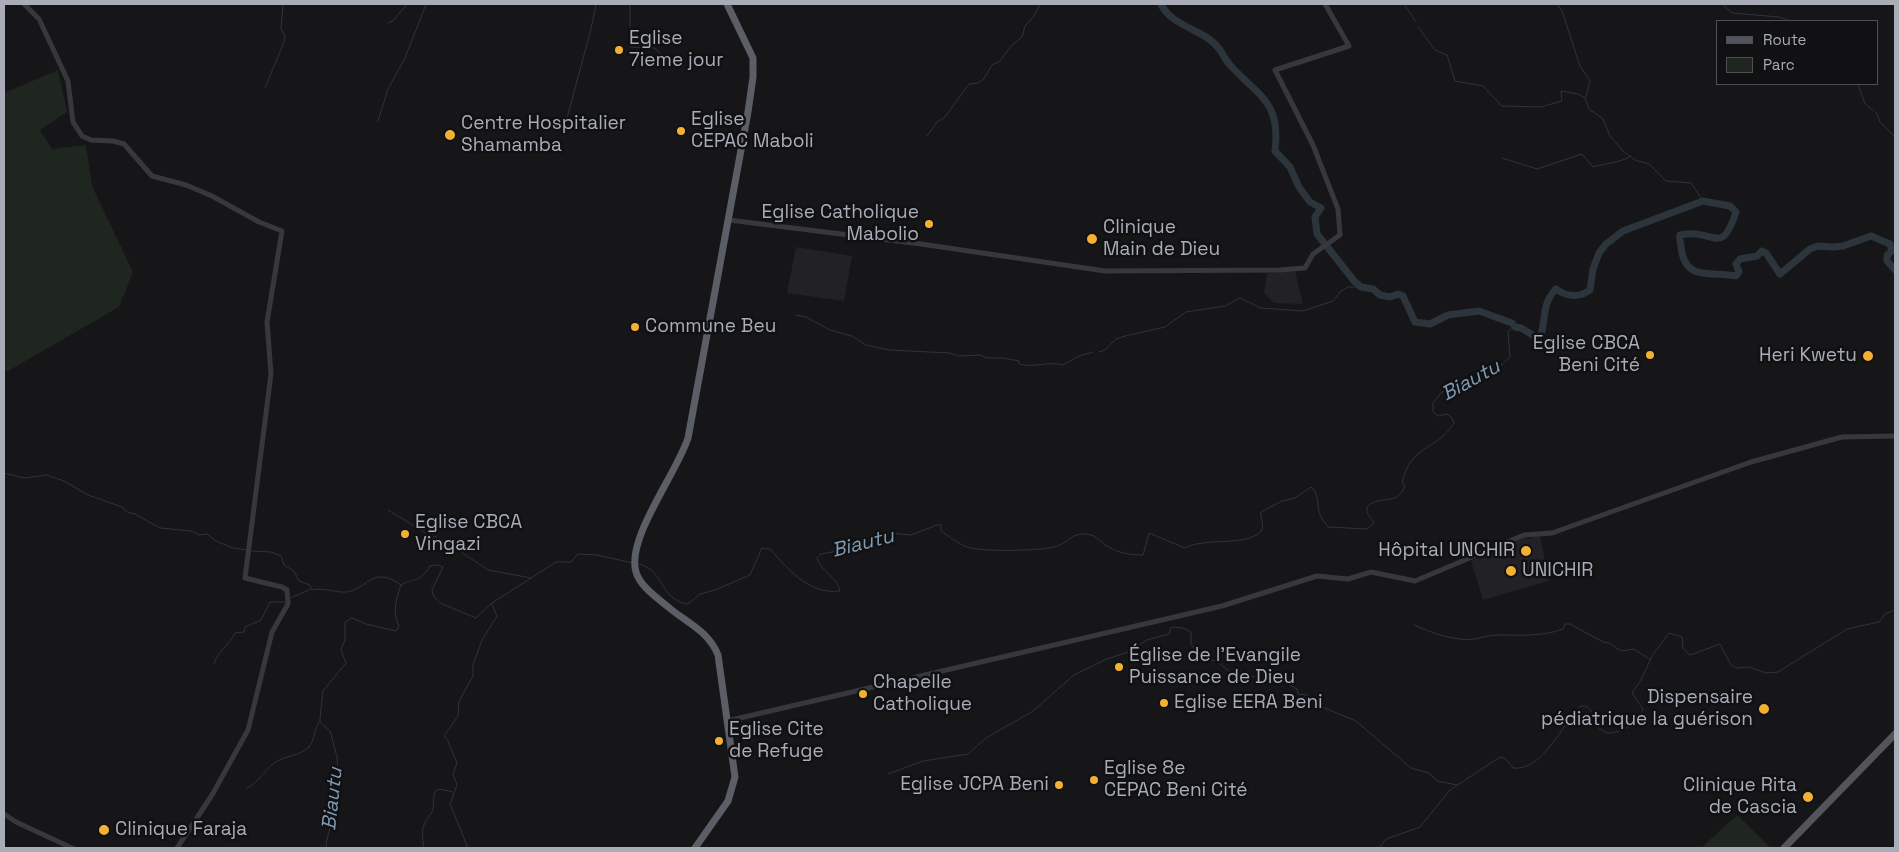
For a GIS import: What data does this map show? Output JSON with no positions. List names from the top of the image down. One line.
{"water":["Biautu"],"places":["Eglise 7ieme jour","Eglise CEPAC Maboli","Centre Hospitalier Shamamba","Eglise Catholique Mabolio","Clinique Main de Dieu","Commune Beu","Eglise CBCA Beni Cité","Heri Kwetu","Eglise CBCA Vingazi","Hôpital UNCHIR","UNICHIR","Église de l'Evangile Puissance de Dieu","Chapelle Catholique","Eglise EERA Beni","Dispensaire pédiatrique la guérison","Eglise Cite de Refuge","Eglise 8e CEPAC Beni Cité","Eglise JCPA Beni","Clinique Rita de Cascia","Clinique Faraja"],"legend":["Route","Parc"]}
